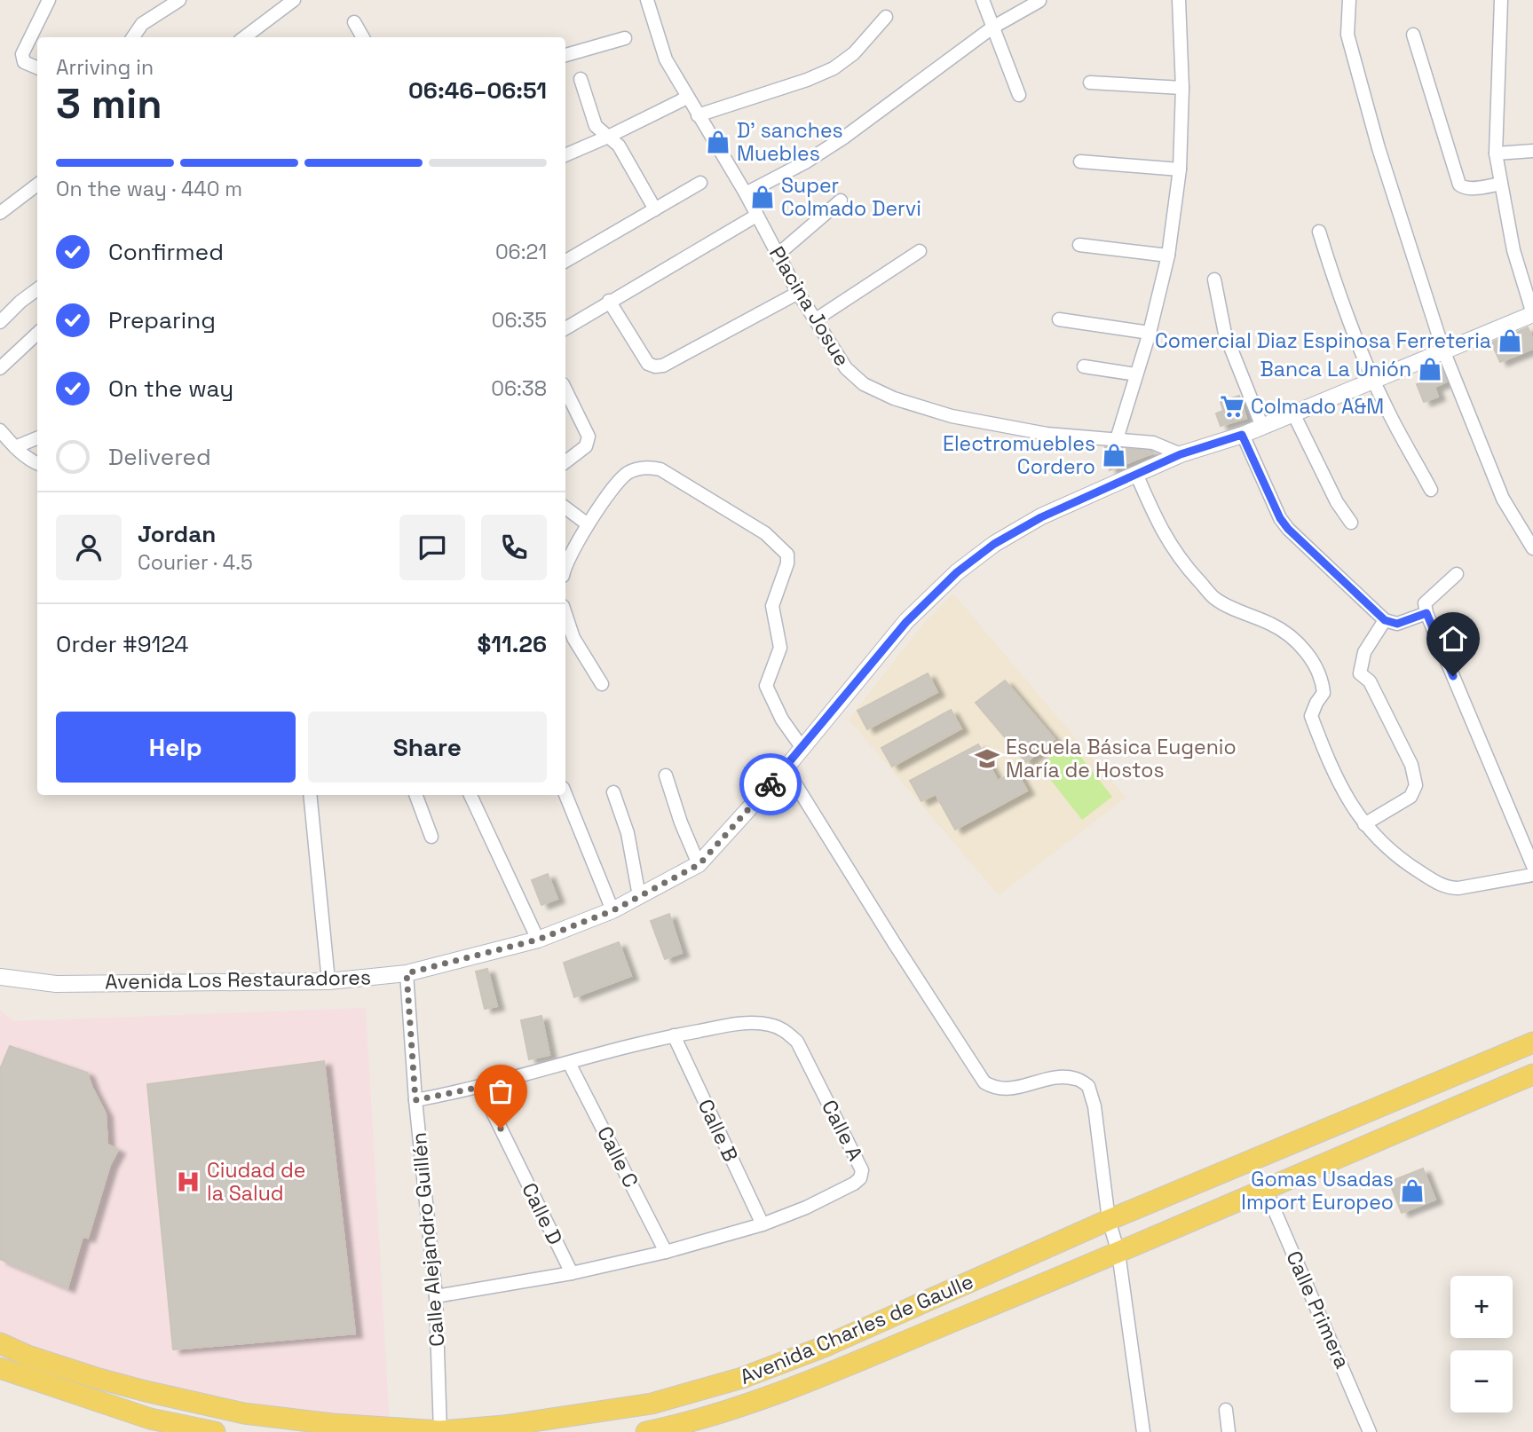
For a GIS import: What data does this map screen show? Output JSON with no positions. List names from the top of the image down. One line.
{"streets":{"main road":["Avenida Charles de Gaulle"],"street":["Placina Josue","Avenida Los Restauradores","Calle B","Calle A","Calle C","Calle D","Calle Alejandro Guillén","Calle Primera"]},"crossings":[["Placina Josue","Avenida Los Restauradores"],["Avenida Los Restauradores","Calle Alejandro Guillén"],["Calle B","Calle A"],["Calle A","Calle C"],["Calle A","Calle D"],["Calle A","Calle Alejandro Guillén"],["Calle Alejandro Guillén","Avenida Charles de Gaulle"],["Calle Primera","Avenida Charles de Gaulle"]],"places":{"shop":["D’ sanches Muebles","Super Colmado Dervi","Comercial Diaz Espinosa Ferreteria","Banca La Unión","Electromuebles Cordero","Gomas Usadas Import Europeo"],"supermarket":["Colmado A&M"],"school or university":["Escuela Básica Eugenio María de Hostos"],"hospital":["Ciudad de la Salud"]},"page":{"heading":["3 min","Arriving in","06:46–06:51"],"panel":["Jordan","Courier · 4.5","Order #9124","$11.26"],"bar":"On the way · 440 m","list":[["Confirmed","06:21"],["Preparing","06:35"],["On the way","06:38"],"Delivered"],"buttons":["Help","Share"],"map_buttons":["+","−"]}}
